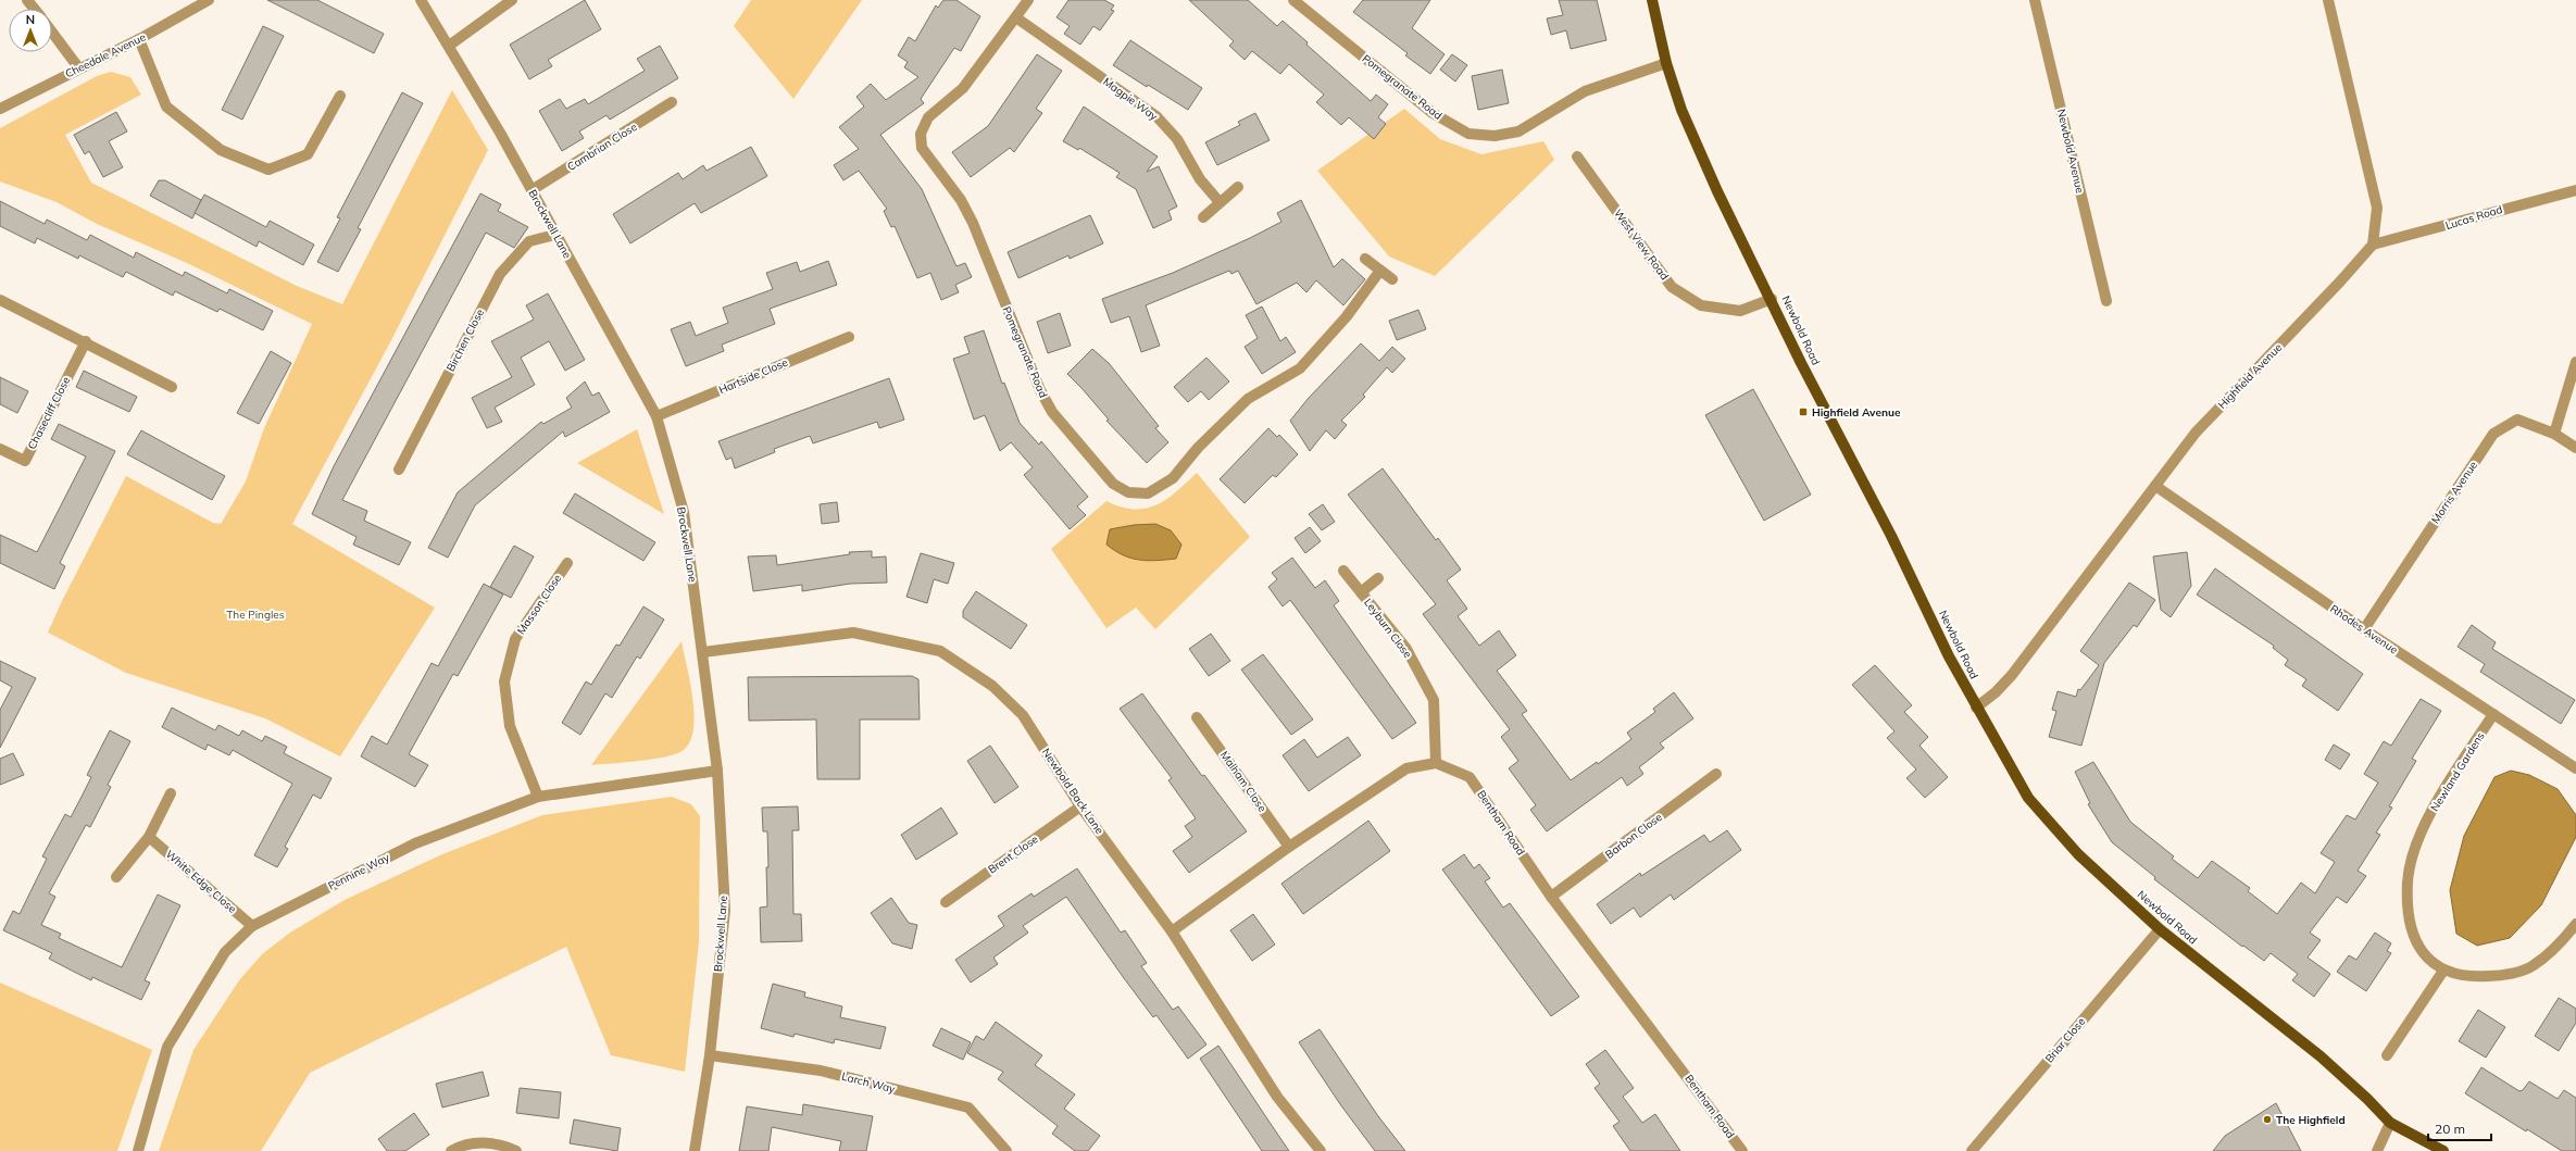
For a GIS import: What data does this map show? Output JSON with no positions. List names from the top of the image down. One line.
{"streets":{"main road":["Newbold Road"],"street":["Cheedale Avenue","Pomegranate Road","Magpie Way","Cambrian Close","Newbold Avenue","Lucas Road","Brockwell Lane","West View Road","Birchen Close","Hartside Close","Highfield Avenue","Chasecliff Close","Morris Avenue","Masson Close","Leyburn Close","Rhodes Avenue","Newland Gardens","Malham Close","Newbold Back Lane","Bentham Road","Barbon Close","Brent Close","Pennine Way","White Edge Close","Briar Close","Larch Way"]},"crossings":[["Pomegranate Road","Magpie Way"],["Pomegranate Road","Newbold Road"],["Cambrian Close","Brockwell Lane"],["Lucas Road","Highfield Avenue"],["Brockwell Lane","Birchen Close"],["Brockwell Lane","Hartside Close"],["Brockwell Lane","Newbold Back Lane"],["Brockwell Lane","Pennine Way"],["Brockwell Lane","Larch Way"],["West View Road","Newbold Road"],["Newbold Road","Highfield Avenue"],["Newbold Road","Briar Close"],["Highfield Avenue","Rhodes Avenue"],["Morris Avenue","Rhodes Avenue"],["Masson Close","Pennine Way"],["Leyburn Close","Bentham Road"],["Rhodes Avenue","Newland Gardens"],["Newbold Back Lane","Brent Close"],["Bentham Road","Barbon Close"],["Pennine Way","White Edge Close"]],"parks":["The Pingles"],"places":{"transit":["Highfield Avenue"],"other":["The Highfield"]},"scale_bar":"20 m","north":"top"}
